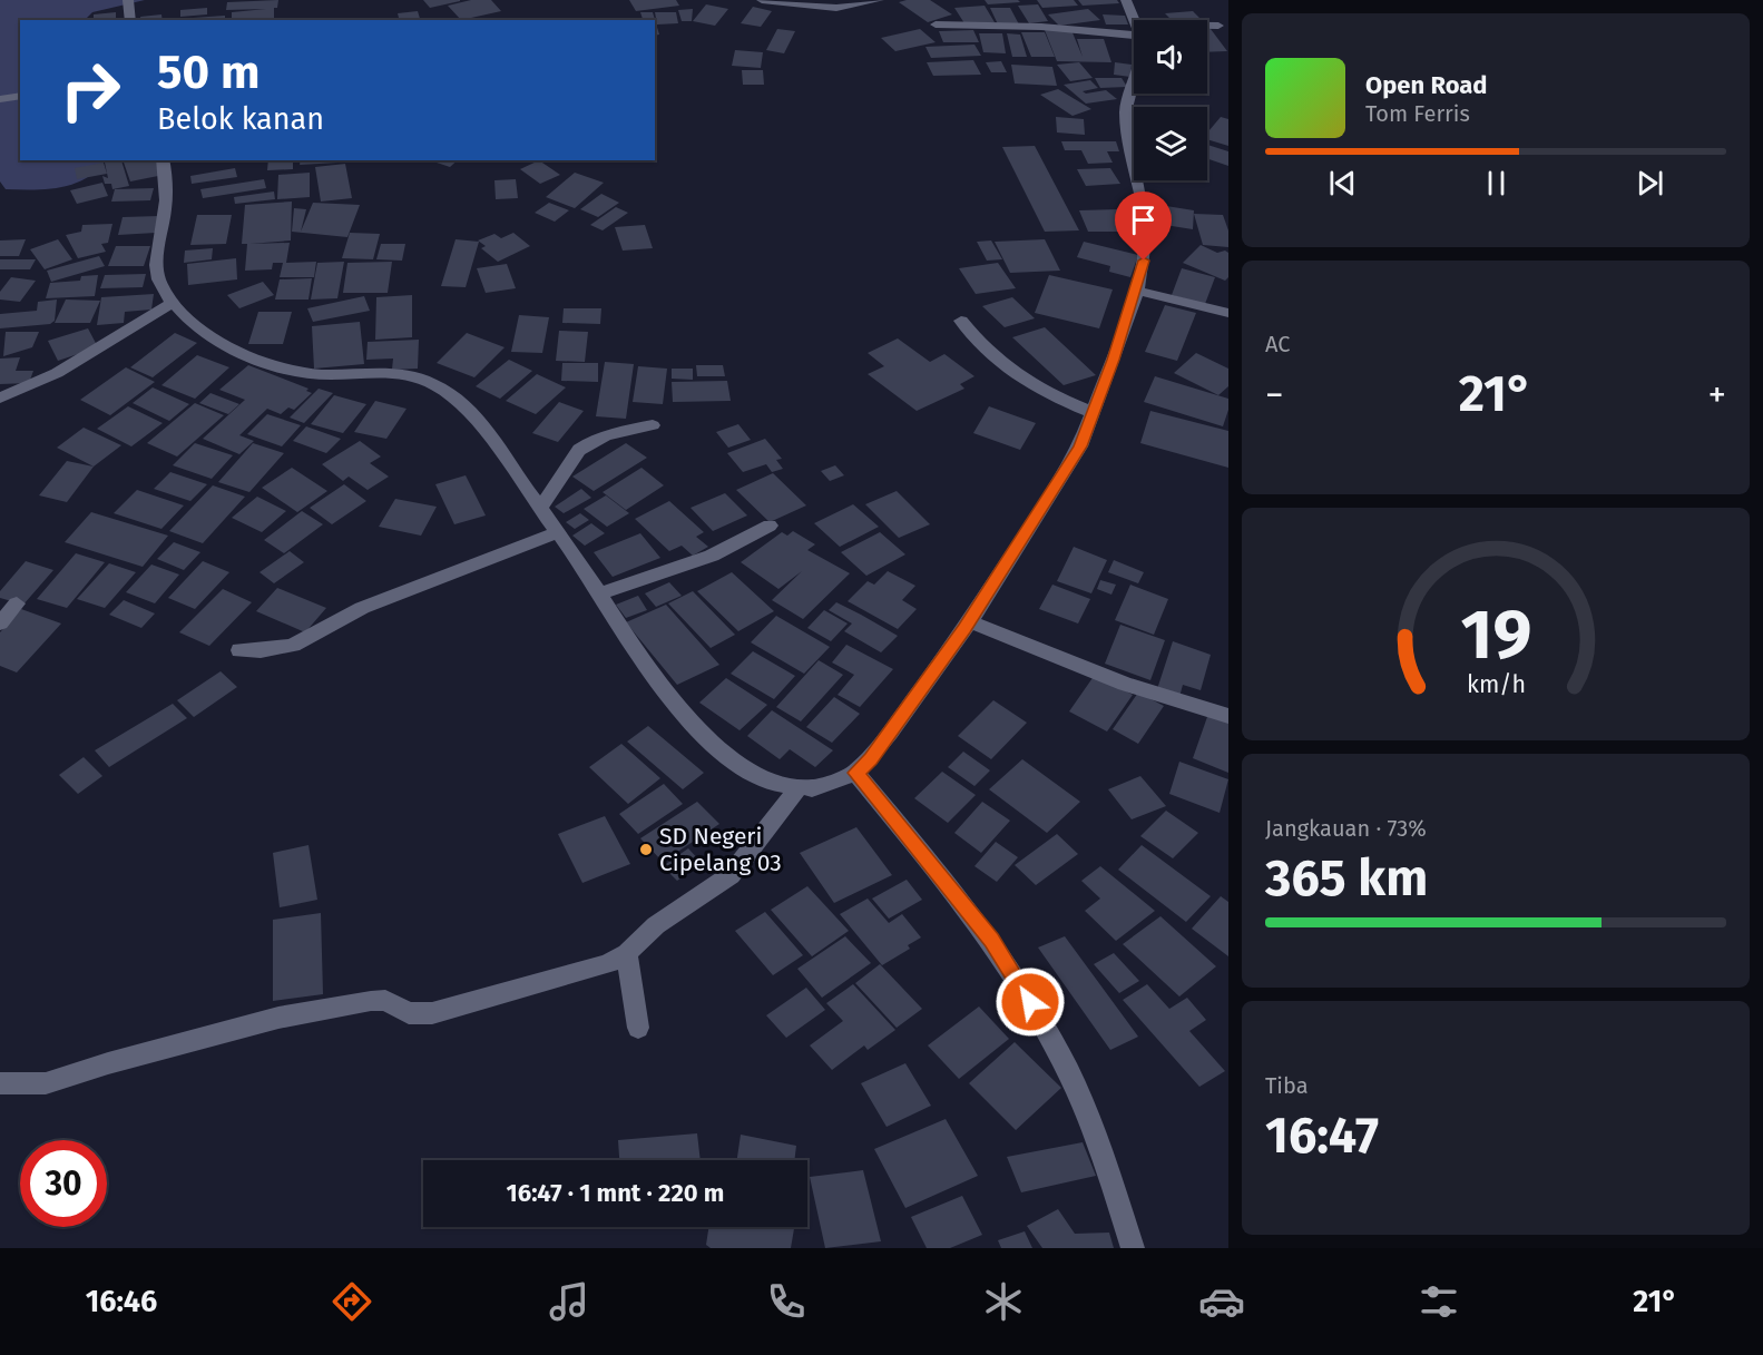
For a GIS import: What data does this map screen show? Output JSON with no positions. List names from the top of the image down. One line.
{"places":["SD Negeri Cipelang 03"],"page":{"turn":["50 m","Belok kanan"],"song":["Open Road","Tom Ferris"],"tile":["AC",["Jangkauan · 73%","365 km"],["Tiba","16:47"]],"heat":["−","21°","+"],"limit":"30","trip":"16:47 · 1 mnt · 220 m","tabs":["16:46","21°"],"gauge":["19","km/h"]}}
